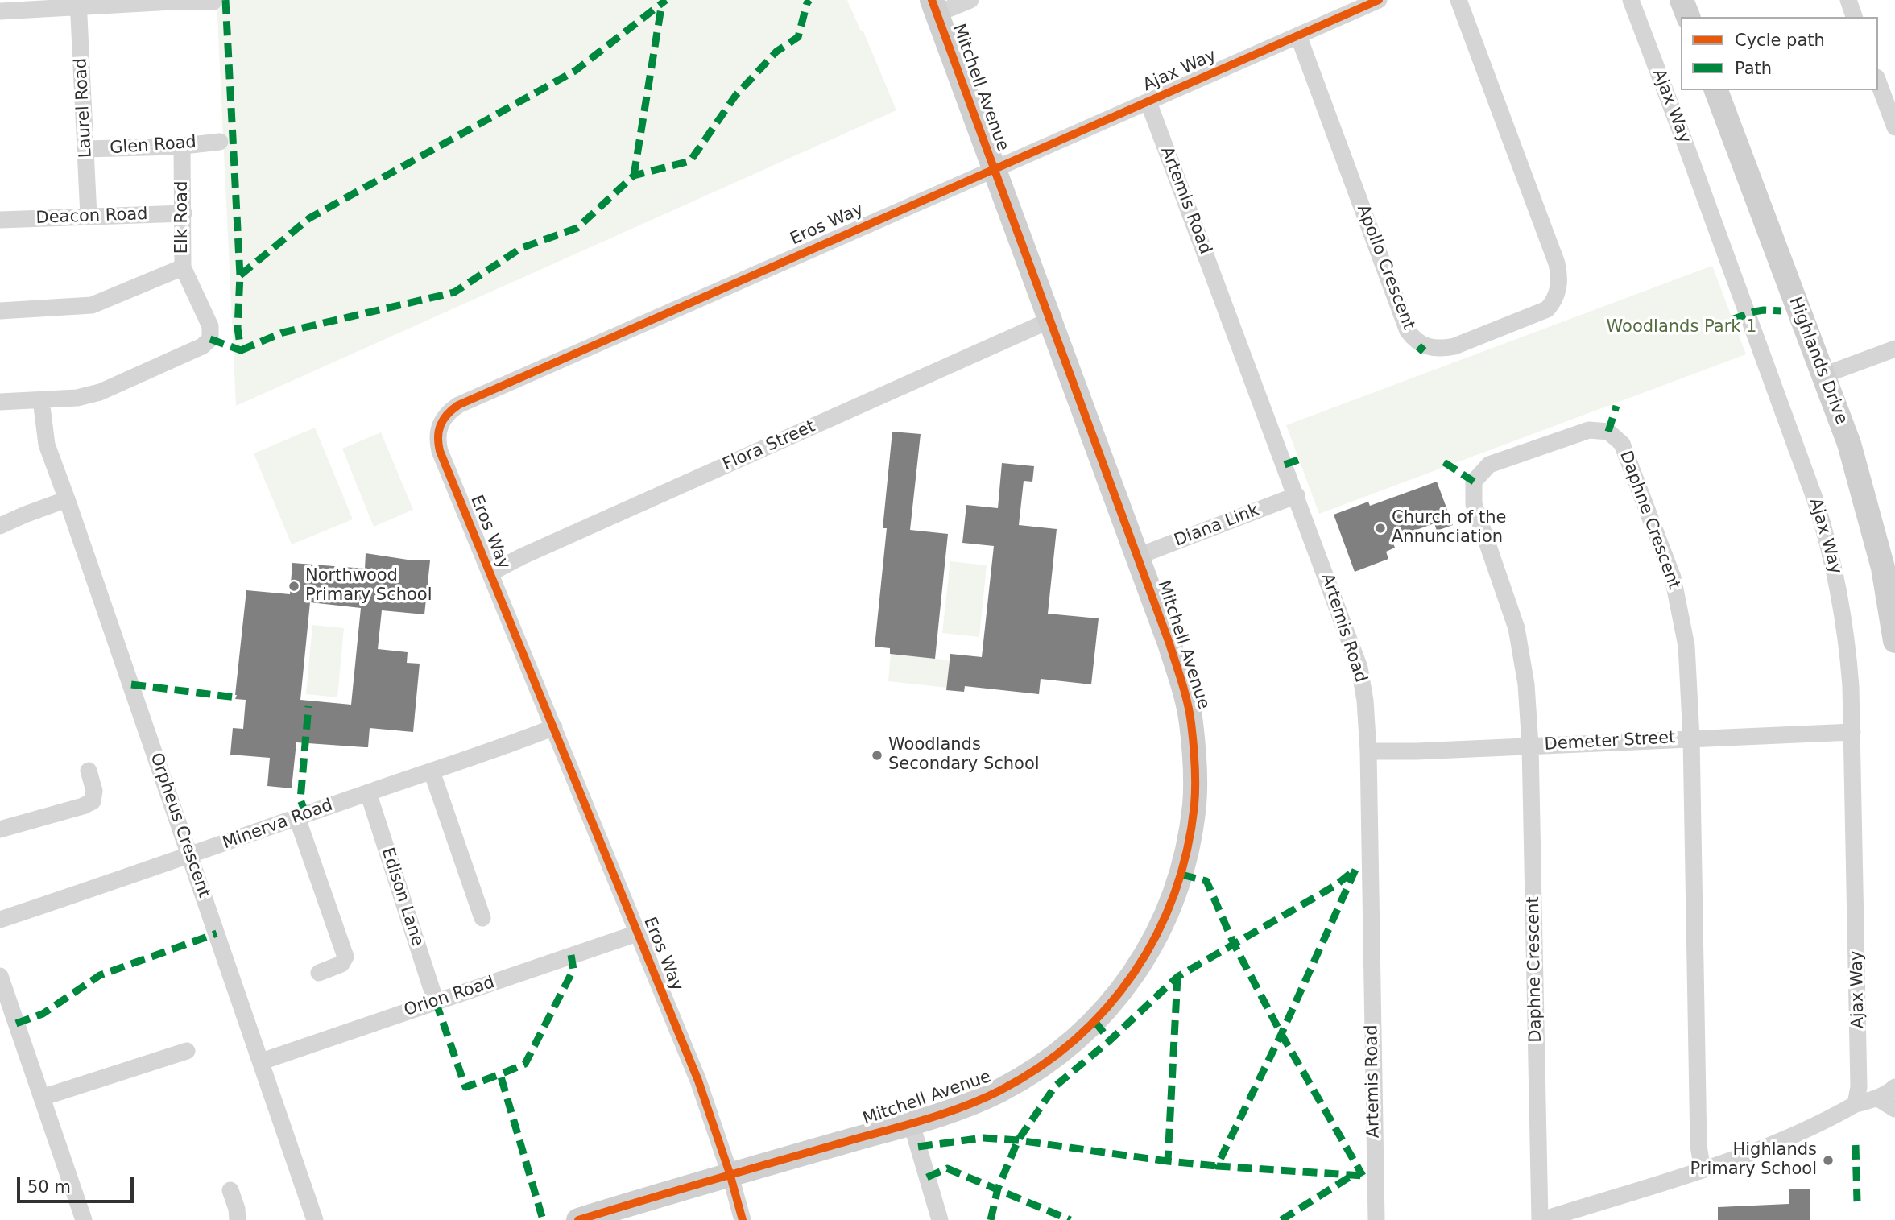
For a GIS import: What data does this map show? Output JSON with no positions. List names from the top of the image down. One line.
{"streets":{"street":["Ajax Way","Mitchell Avenue","Laurel Road","Glen Road","Artemis Road","Deacon Road","Elk Road","Eros Way","Apollo Crescent","Highlands Drive","Flora Street","Daphne Crescent","Diana Link","Demeter Street","Minerva Road","Orpheus Crescent","Edison Lane","Orion Road"]},"crossings":[["Ajax Way","Mitchell Avenue"],["Ajax Way","Artemis Road"],["Ajax Way","Eros Way"],["Ajax Way","Apollo Crescent"],["Ajax Way","Demeter Street"],["Mitchell Avenue","Eros Way"],["Mitchell Avenue","Flora Street"],["Mitchell Avenue","Diana Link"],["Laurel Road","Glen Road"],["Laurel Road","Deacon Road"],["Glen Road","Elk Road"],["Artemis Road","Diana Link"],["Artemis Road","Demeter Street"],["Deacon Road","Elk Road"],["Elk Road","Orpheus Crescent"],["Eros Way","Flora Street"],["Eros Way","Minerva Road"],["Eros Way","Orion Road"],["Daphne Crescent","Demeter Street"],["Minerva Road","Orpheus Crescent"],["Minerva Road","Edison Lane"],["Orpheus Crescent","Orion Road"],["Edison Lane","Orion Road"]],"parks":["Woodlands Park 1"],"places":["Church of the Annunciation","Northwood Primary School","Woodlands Secondary School","Highlands Primary School"],"legend":["Cycle path","Path"],"scale_bar":"50 m"}
